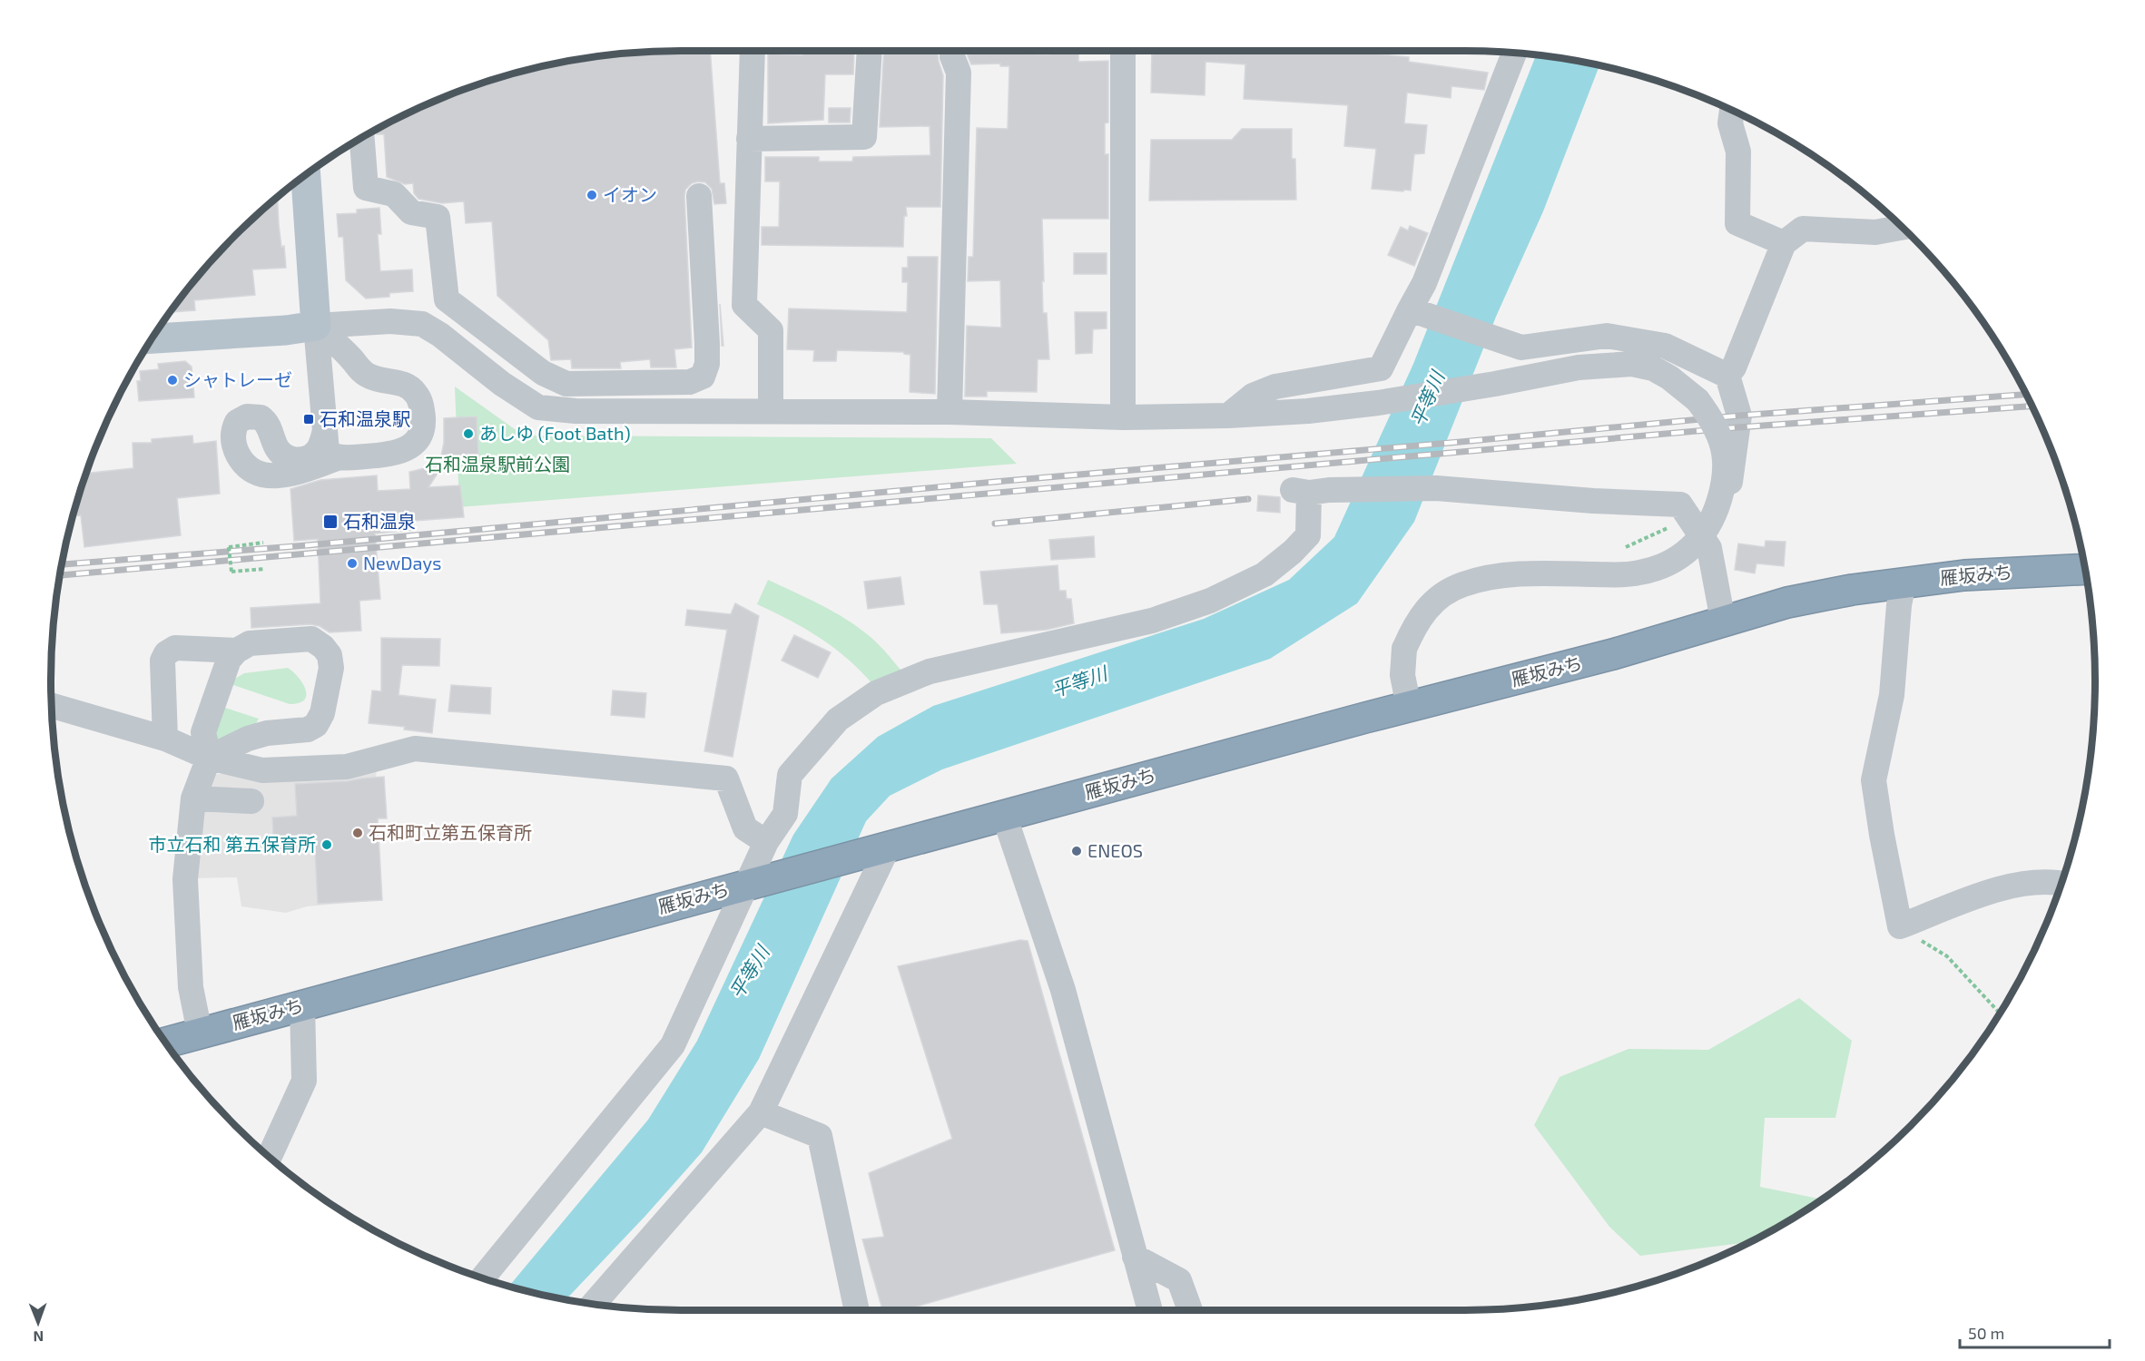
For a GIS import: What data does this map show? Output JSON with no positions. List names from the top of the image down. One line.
{"streets":{"highway":["雁坂みち"]},"water":["平等川"],"parks":["石和温泉駅前公園"],"places":{"other":["イオン","シャトレーゼ","あしゆ (Foot Bath)","NewDays","石和町立第五保育所","市立石和 第五保育所","ENEOS"],"transit":["石和温泉駅","石和温泉"]},"scale_bar":"50 m","north":"bottom"}
